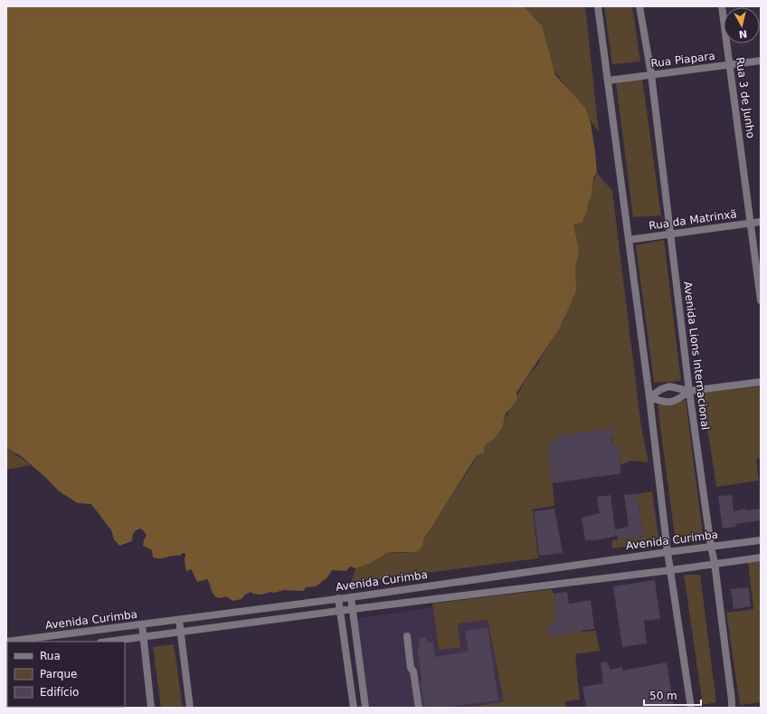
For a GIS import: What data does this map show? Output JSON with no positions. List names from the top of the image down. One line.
{"streets":{"street":["Rua Piapara","Rua 3 de Junho","Rua da Matrinxã","Avenida Lions Internacional","Avenida Curimba"]},"crossings":[["Rua Piapara","Rua 3 de Junho"],["Rua Piapara","Avenida Lions Internacional"],["Rua 3 de Junho","Rua da Matrinxã"],["Rua da Matrinxã","Avenida Lions Internacional"],["Avenida Lions Internacional","Avenida Curimba"]],"legend":["Rua","Parque","Edifício"],"scale_bar":"50 m","north":"bottom"}
